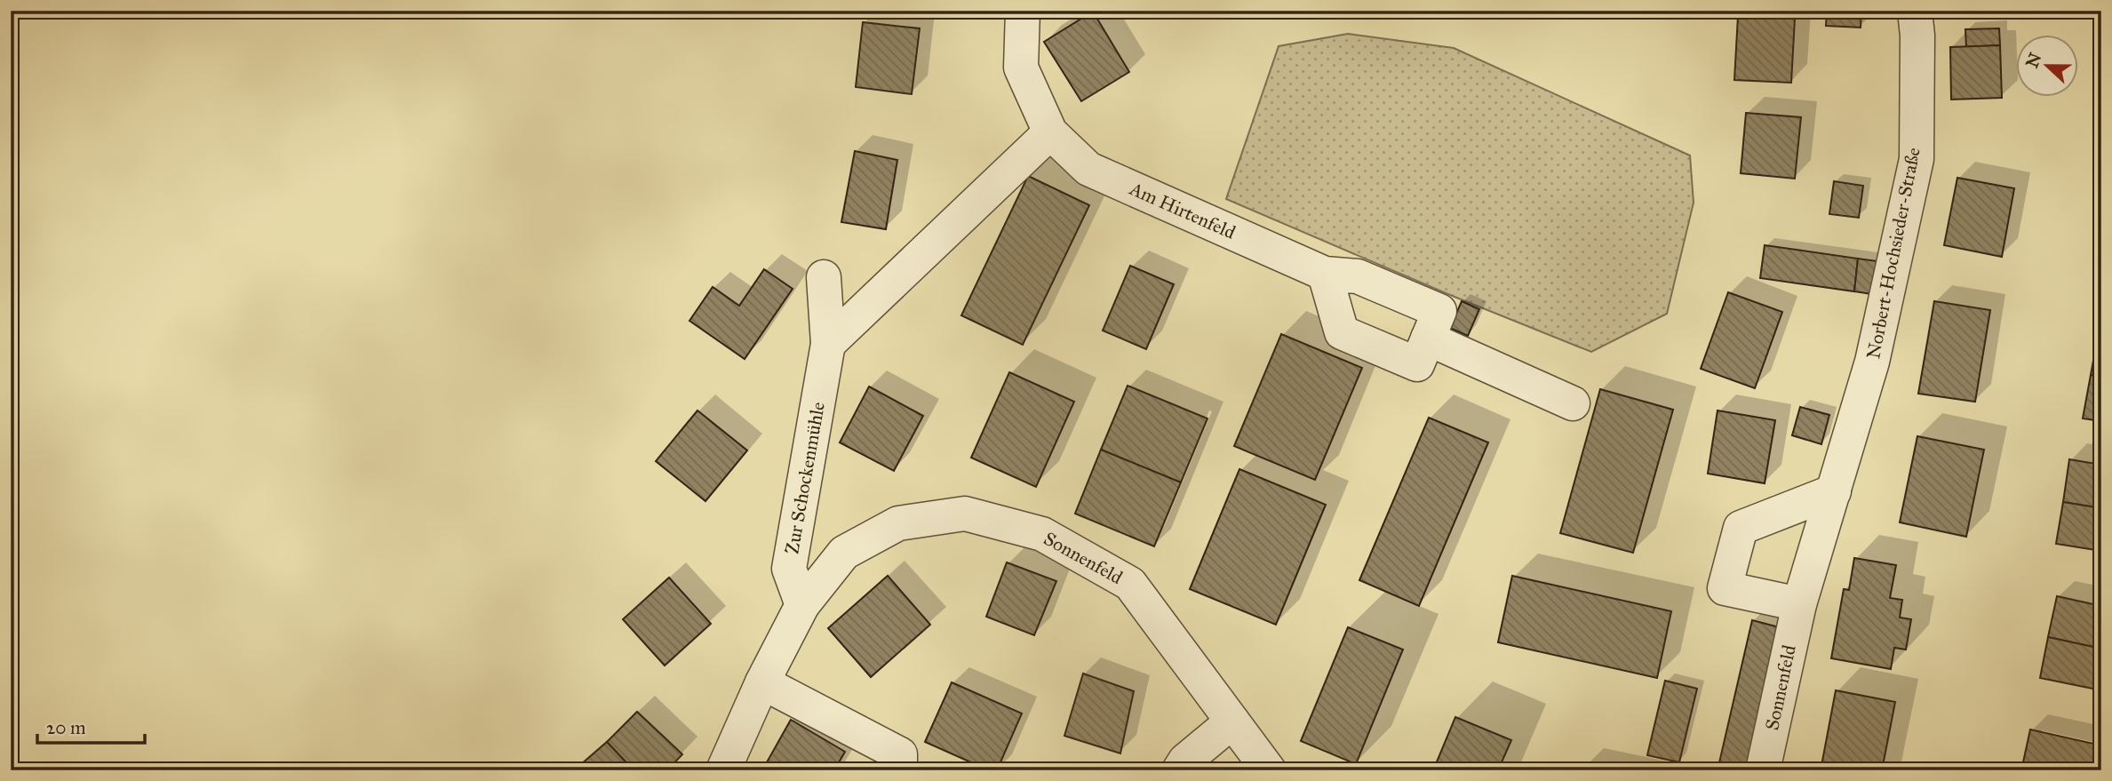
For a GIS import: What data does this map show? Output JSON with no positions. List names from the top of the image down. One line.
{"streets":{"street":["Am Hirtenfeld","Norbert-Hochsieder-Straße","Zur Schockenmühle","Sonnenfeld"]},"crossings":[["Norbert-Hochsieder-Straße","Sonnenfeld"],["Zur Schockenmühle","Sonnenfeld"]],"scale_bar":"20 m","north":"left"}
